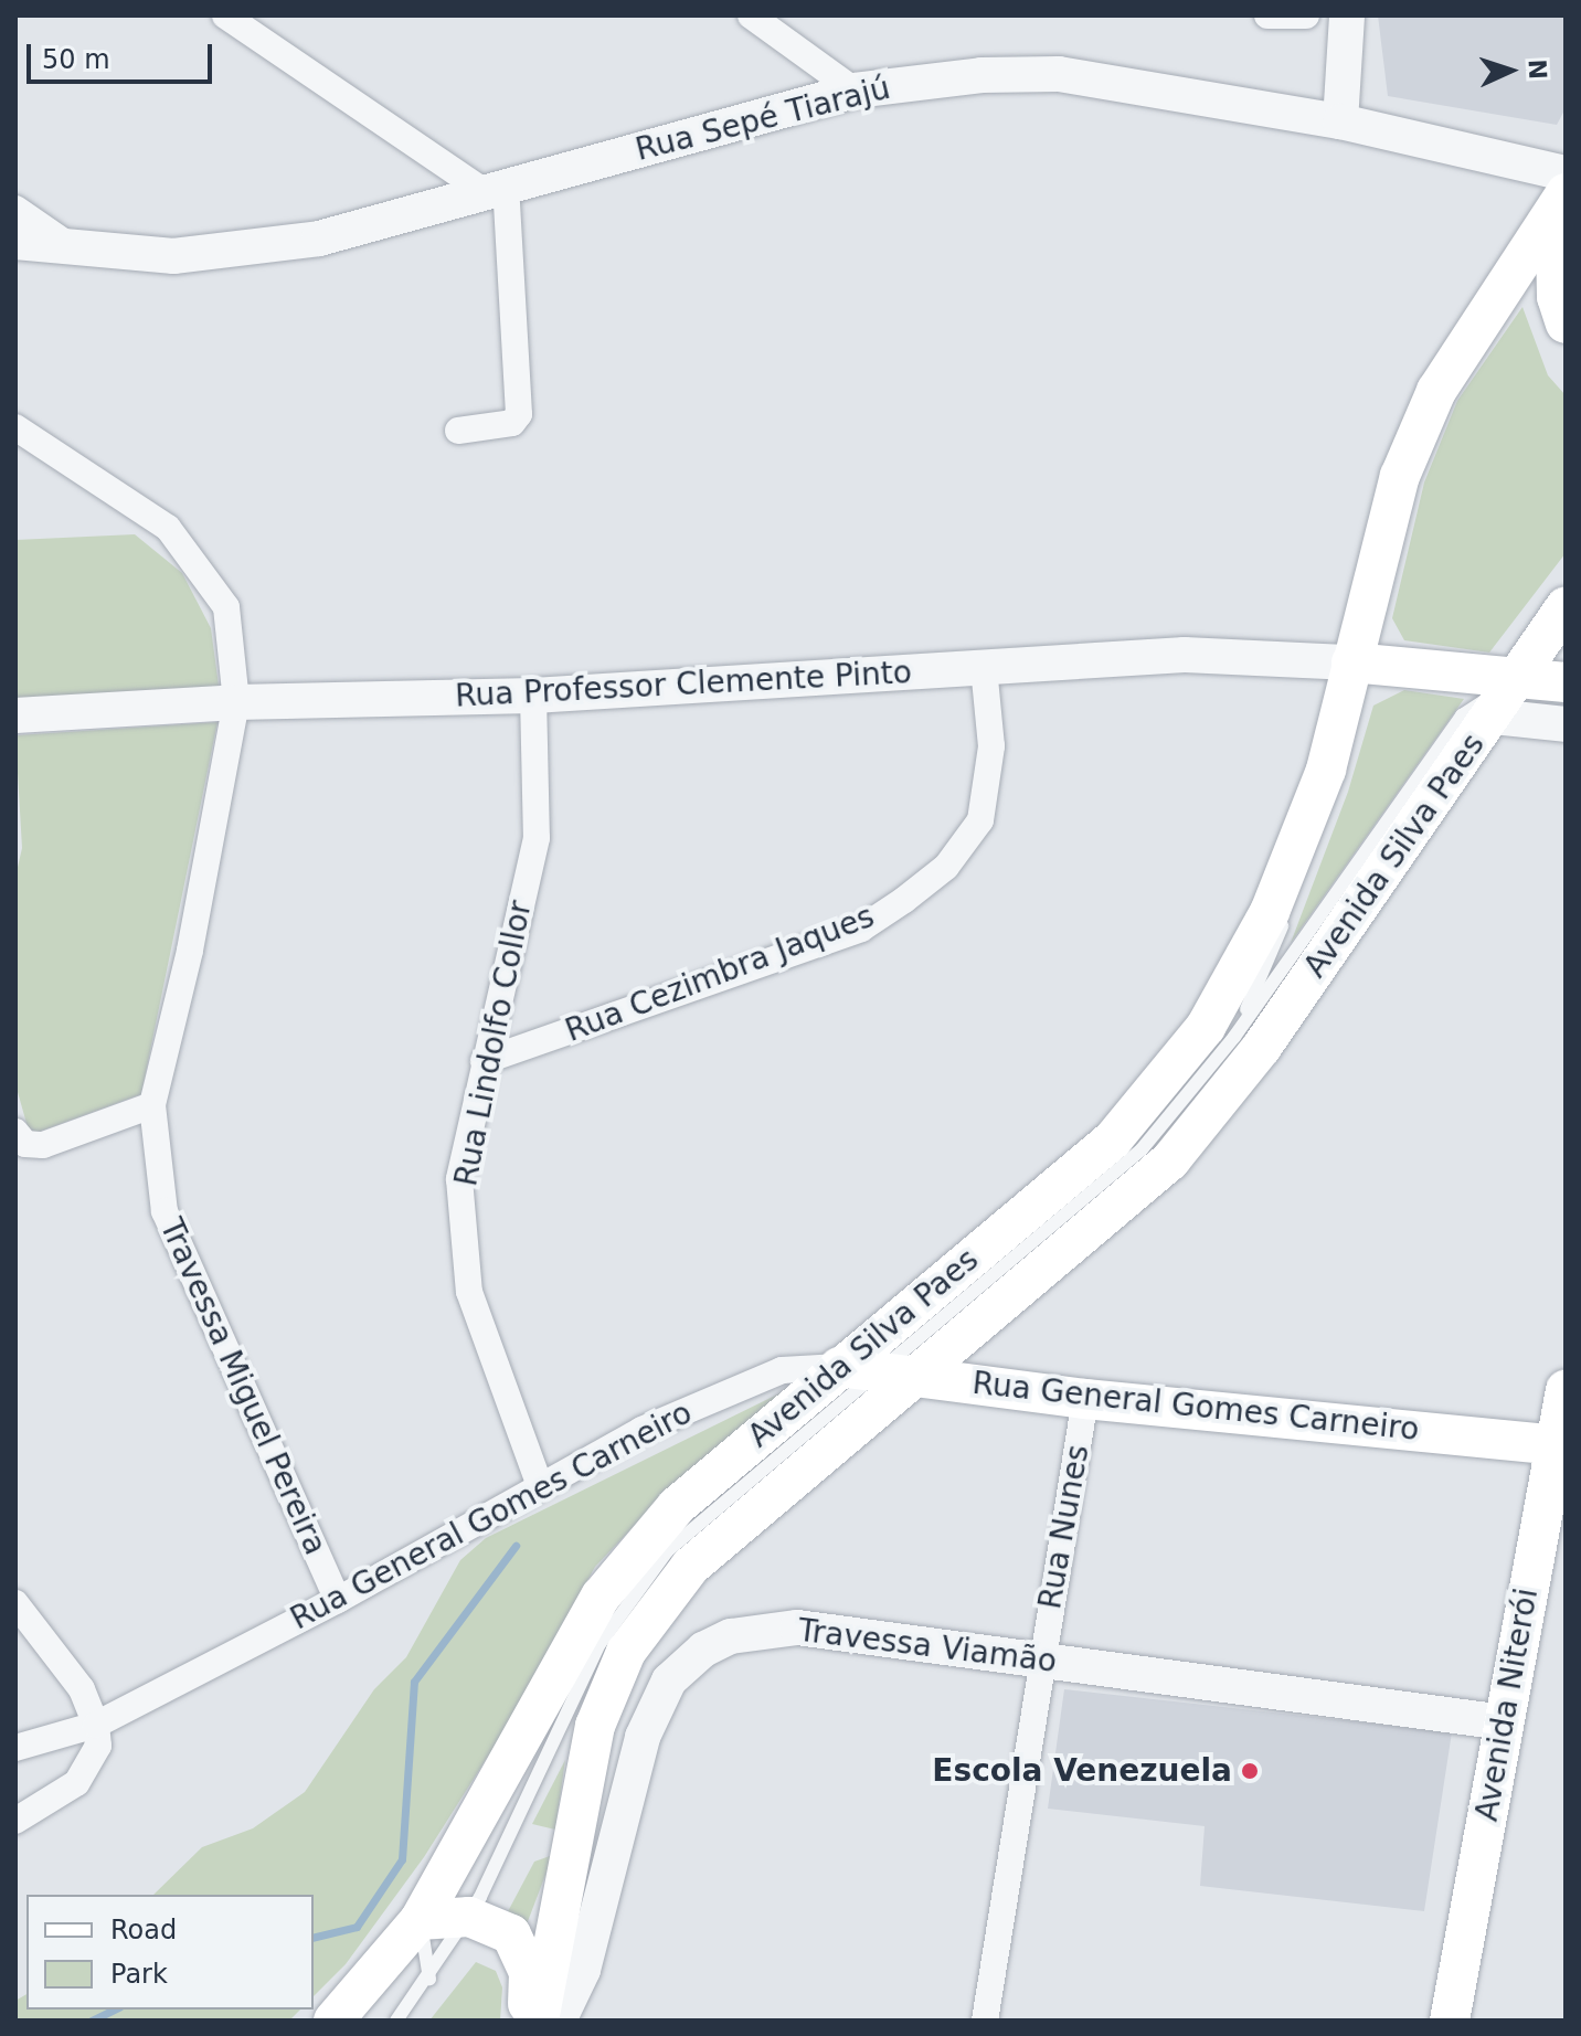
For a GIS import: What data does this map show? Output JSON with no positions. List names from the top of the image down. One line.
{"streets":{"main road":["Avenida Silva Paes","Rua General Gomes Carneiro","Avenida Niterói"],"street":["Rua Sepé Tiarajú","Rua Professor Clemente Pinto","Rua Cezimbra Jaques","Rua Lindolfo Collor","Travessa Miguel Pereira","Rua Nunes","Travessa Viamão"]},"crossings":[["Rua Professor Clemente Pinto","Avenida Silva Paes"],["Rua Professor Clemente Pinto","Rua Cezimbra Jaques"],["Rua Professor Clemente Pinto","Rua Lindolfo Collor"],["Rua Professor Clemente Pinto","Travessa Miguel Pereira"],["Avenida Silva Paes","Rua General Gomes Carneiro"],["Rua Cezimbra Jaques","Rua Lindolfo Collor"],["Rua Lindolfo Collor","Rua General Gomes Carneiro"],["Travessa Miguel Pereira","Rua General Gomes Carneiro"],["Rua General Gomes Carneiro","Rua Nunes"],["Rua General Gomes Carneiro","Avenida Niterói"],["Rua Nunes","Travessa Viamão"],["Travessa Viamão","Avenida Niterói"]],"places":["Escola Venezuela"],"legend":["Road","Park"],"scale_bar":"50 m","north":"right"}
